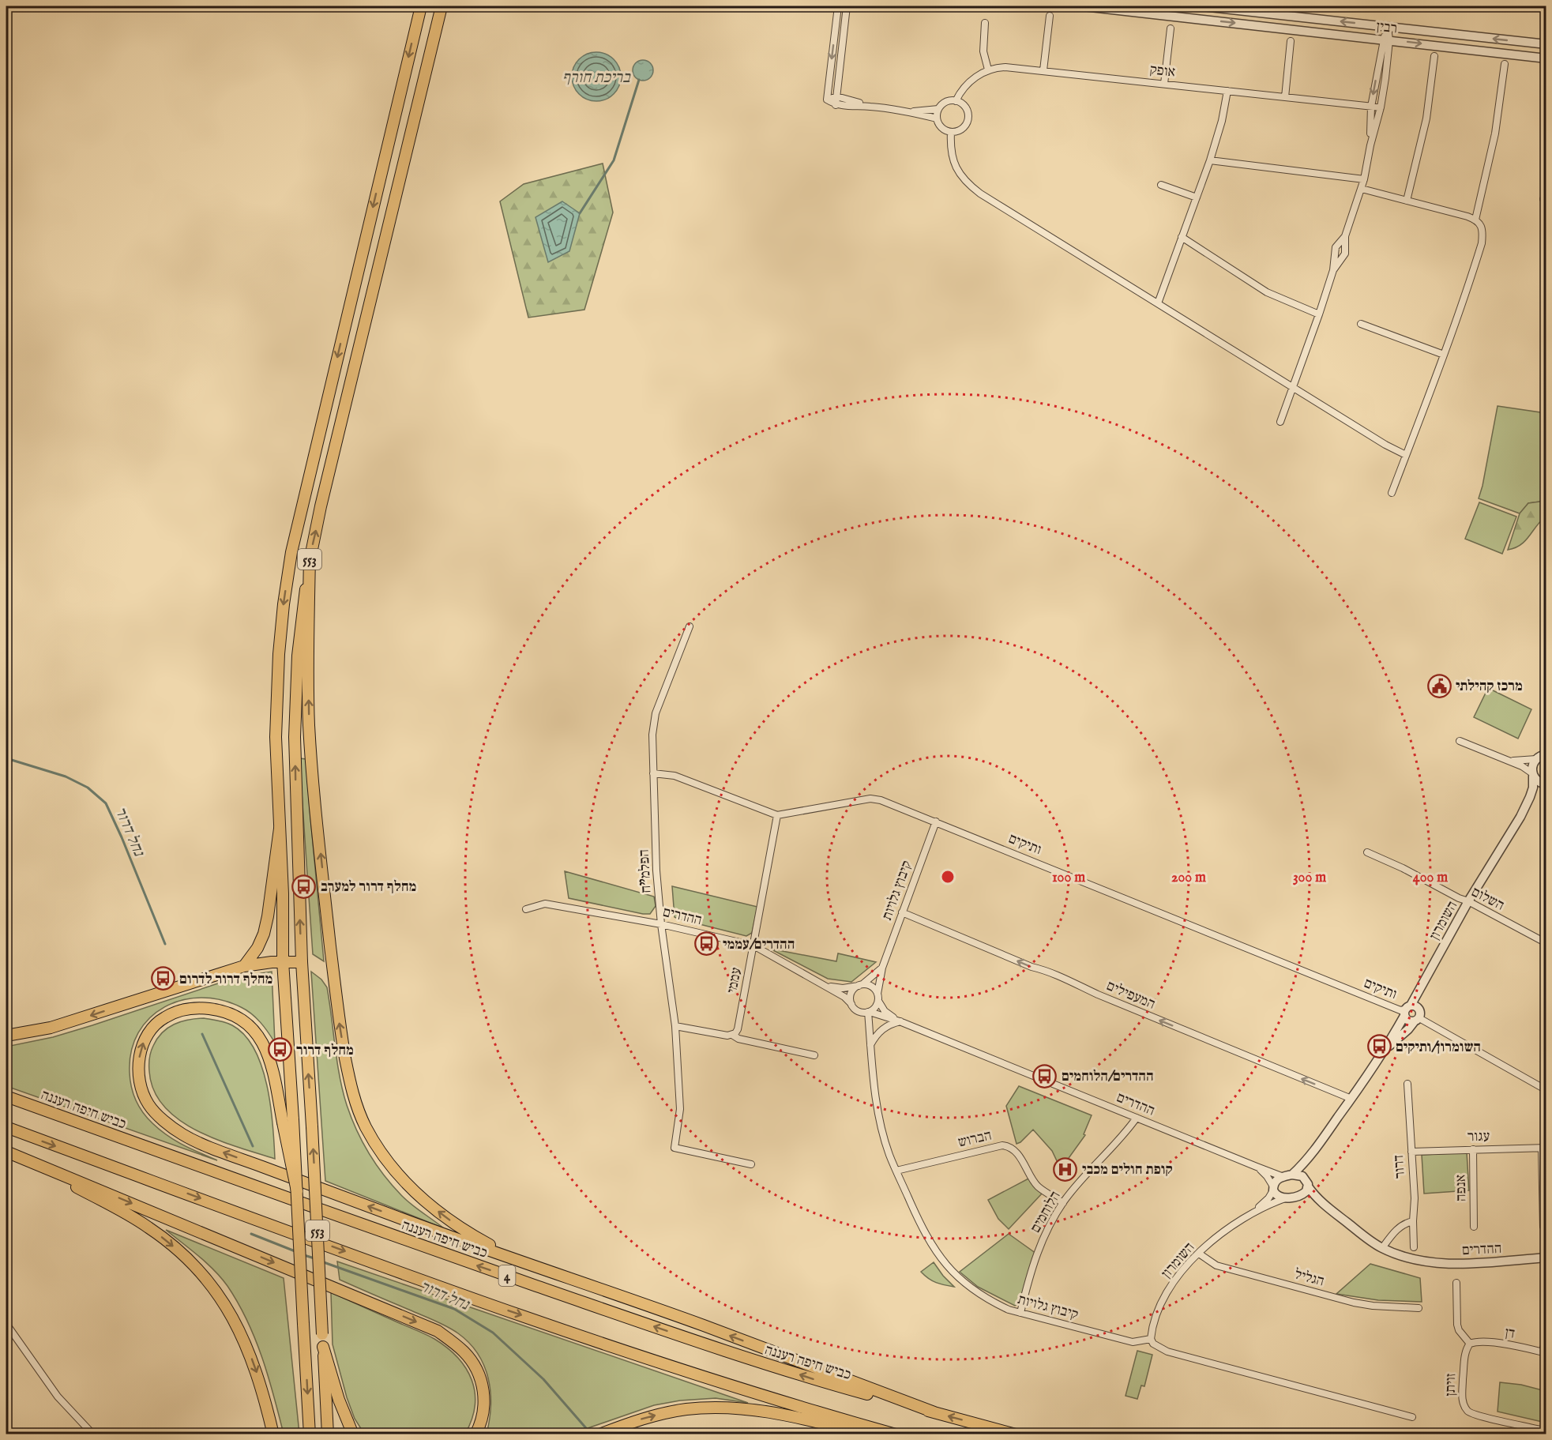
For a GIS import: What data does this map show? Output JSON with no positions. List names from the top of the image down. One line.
{"streets":{"main road":["553","כביש חיפה רעננה","4"],"street":["רבין","אופק","ותיקים","הפלמ\"ח","קיבוץ גלויות","השלום","ההדרים","השומרון","עממי","המעפילים","עגור","הברוש","דרור","אנפה","הלוחמים","הגליל","דן","זויתן"]},"crossings":[["ותיקים","קיבוץ גלויות"],["ותיקים","השומרון"],["ותיקים","עממי"],["הפלמ\"ח","ההדרים"],["קיבוץ גלויות","ההדרים"],["קיבוץ גלויות","השומרון"],["קיבוץ גלויות","המעפילים"],["קיבוץ גלויות","הברוש"],["קיבוץ גלויות","הלוחמים"],["השלום","השומרון"],["ההדרים","השומרון"],["ההדרים","עממי"],["ההדרים","הלוחמים"],["השומרון","המעפילים"],["השומרון","הגליל"],["עגור","דרור"],["עגור","אנפה"],["הברוש","הלוחמים"],["דן","זויתן"]],"one_way":["המעפילים"],"water":["בריכת חורף","נחל דרור"],"places":{"public building":["מרכז קהילתי"],"bus stop":["מחלף דרור למערב","ההדרים/עממי","מחלף דרור לדרום","השומרון/ותיקים","מחלף דרור","ההדרים/הלוחמים"],"hospital":["קופת חולים מכבי"]},"rings":["100 m","200 m","300 m","400 m"]}
